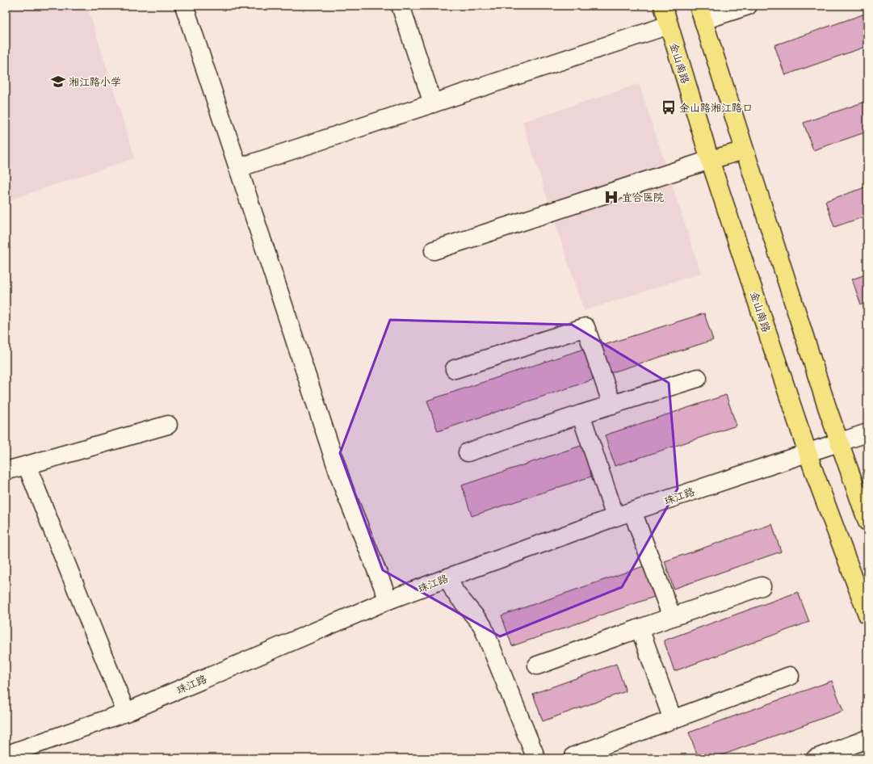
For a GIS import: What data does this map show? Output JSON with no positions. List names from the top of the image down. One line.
{"streets":{"main road":["金山南路"],"street":["珠江路"]},"crossings":[["金山南路","珠江路"]],"places":{"school or university":["湘江路小学"],"bus stop":["金山路湘江路口"],"hospital":["宜合医院"]}}
